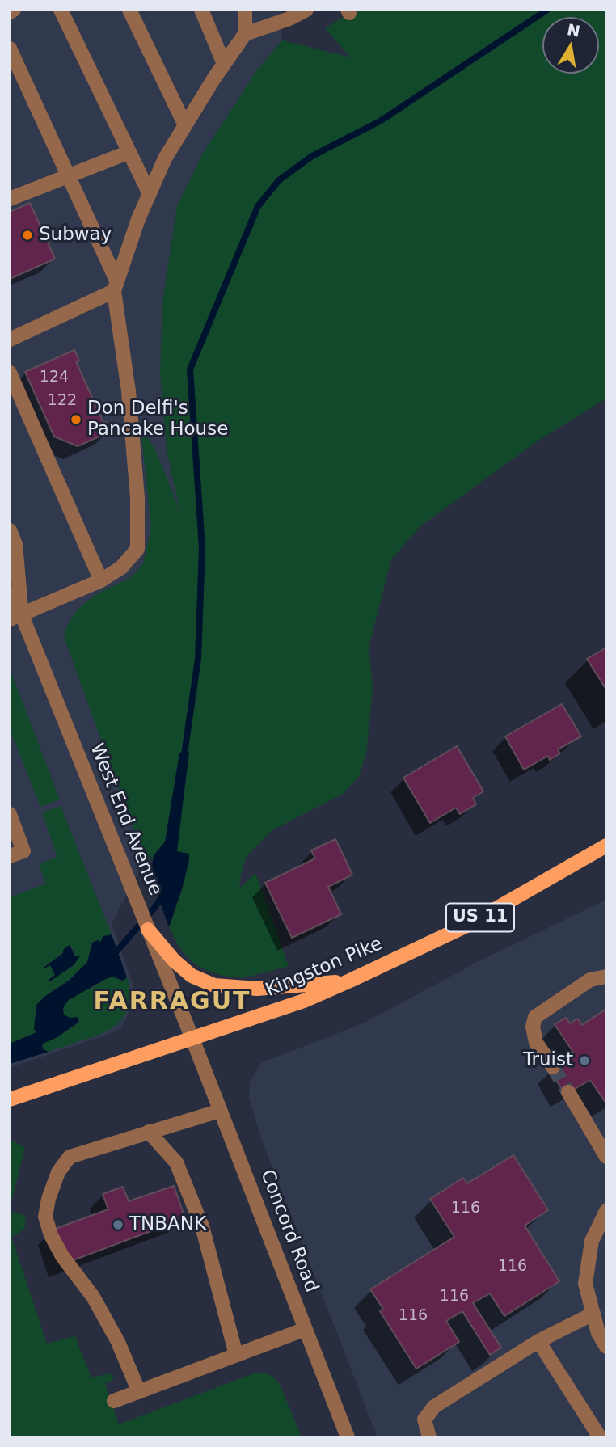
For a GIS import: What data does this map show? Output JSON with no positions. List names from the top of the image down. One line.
{"streets":{"main road":["US 11","Kingston Pike"],"street":["West End Avenue","Concord Road"]},"crossings":[["West End Avenue","Kingston Pike"],["West End Avenue","Concord Road"],["Kingston Pike","Concord Road"]],"districts":["FARRAGUT"],"places":["Subway","Don Delfi's Pancake House","Truist","TNBANK"],"house_numbers":["124","122","116","116","116","116"],"north":"top"}
